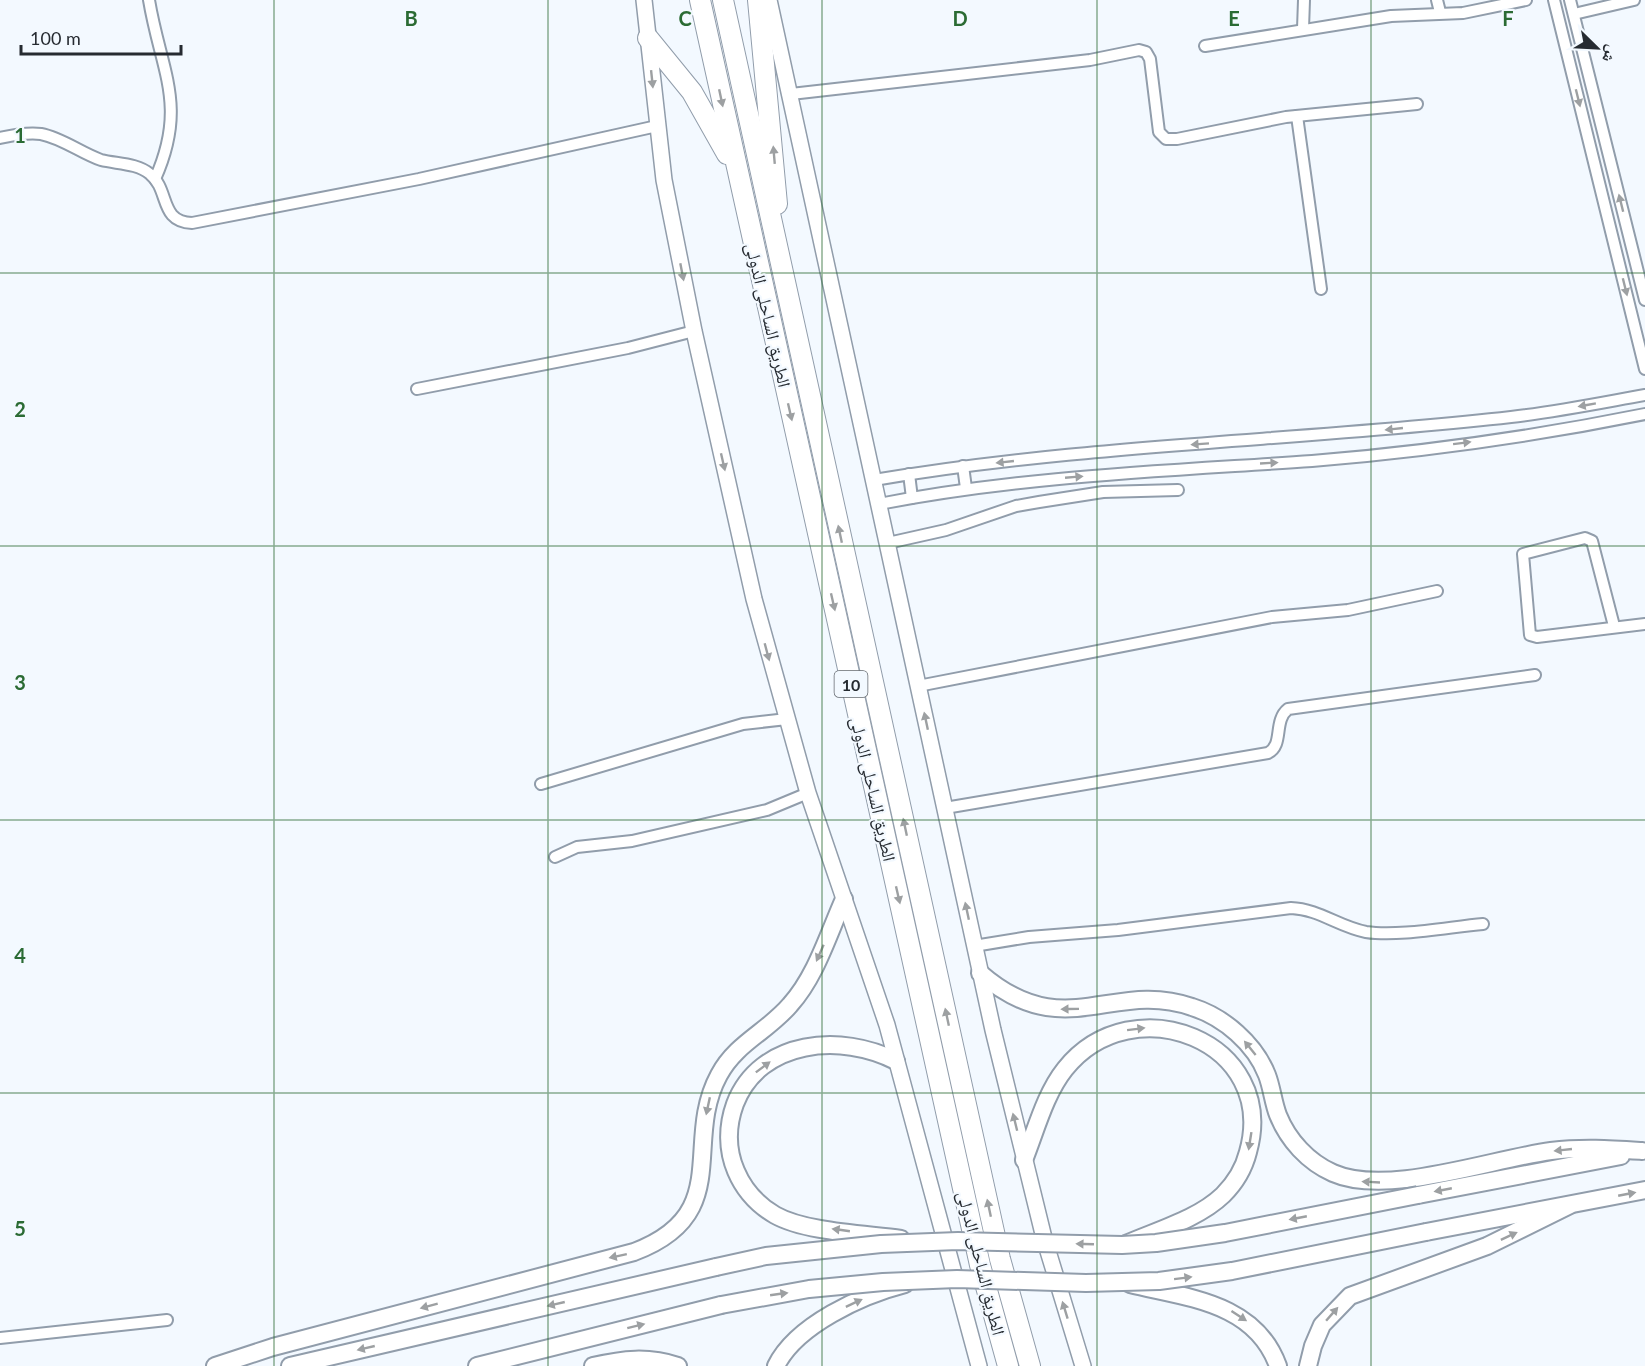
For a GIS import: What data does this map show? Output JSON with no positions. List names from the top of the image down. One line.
{"streets":{"highway":["الطريق الساحلى الدولى","10"]},"scale_bar":"100 m","north":"bottom right","grid":{"columns":["B","C","D","E","F"],"rows":["1","2","3","4","5"]}}
